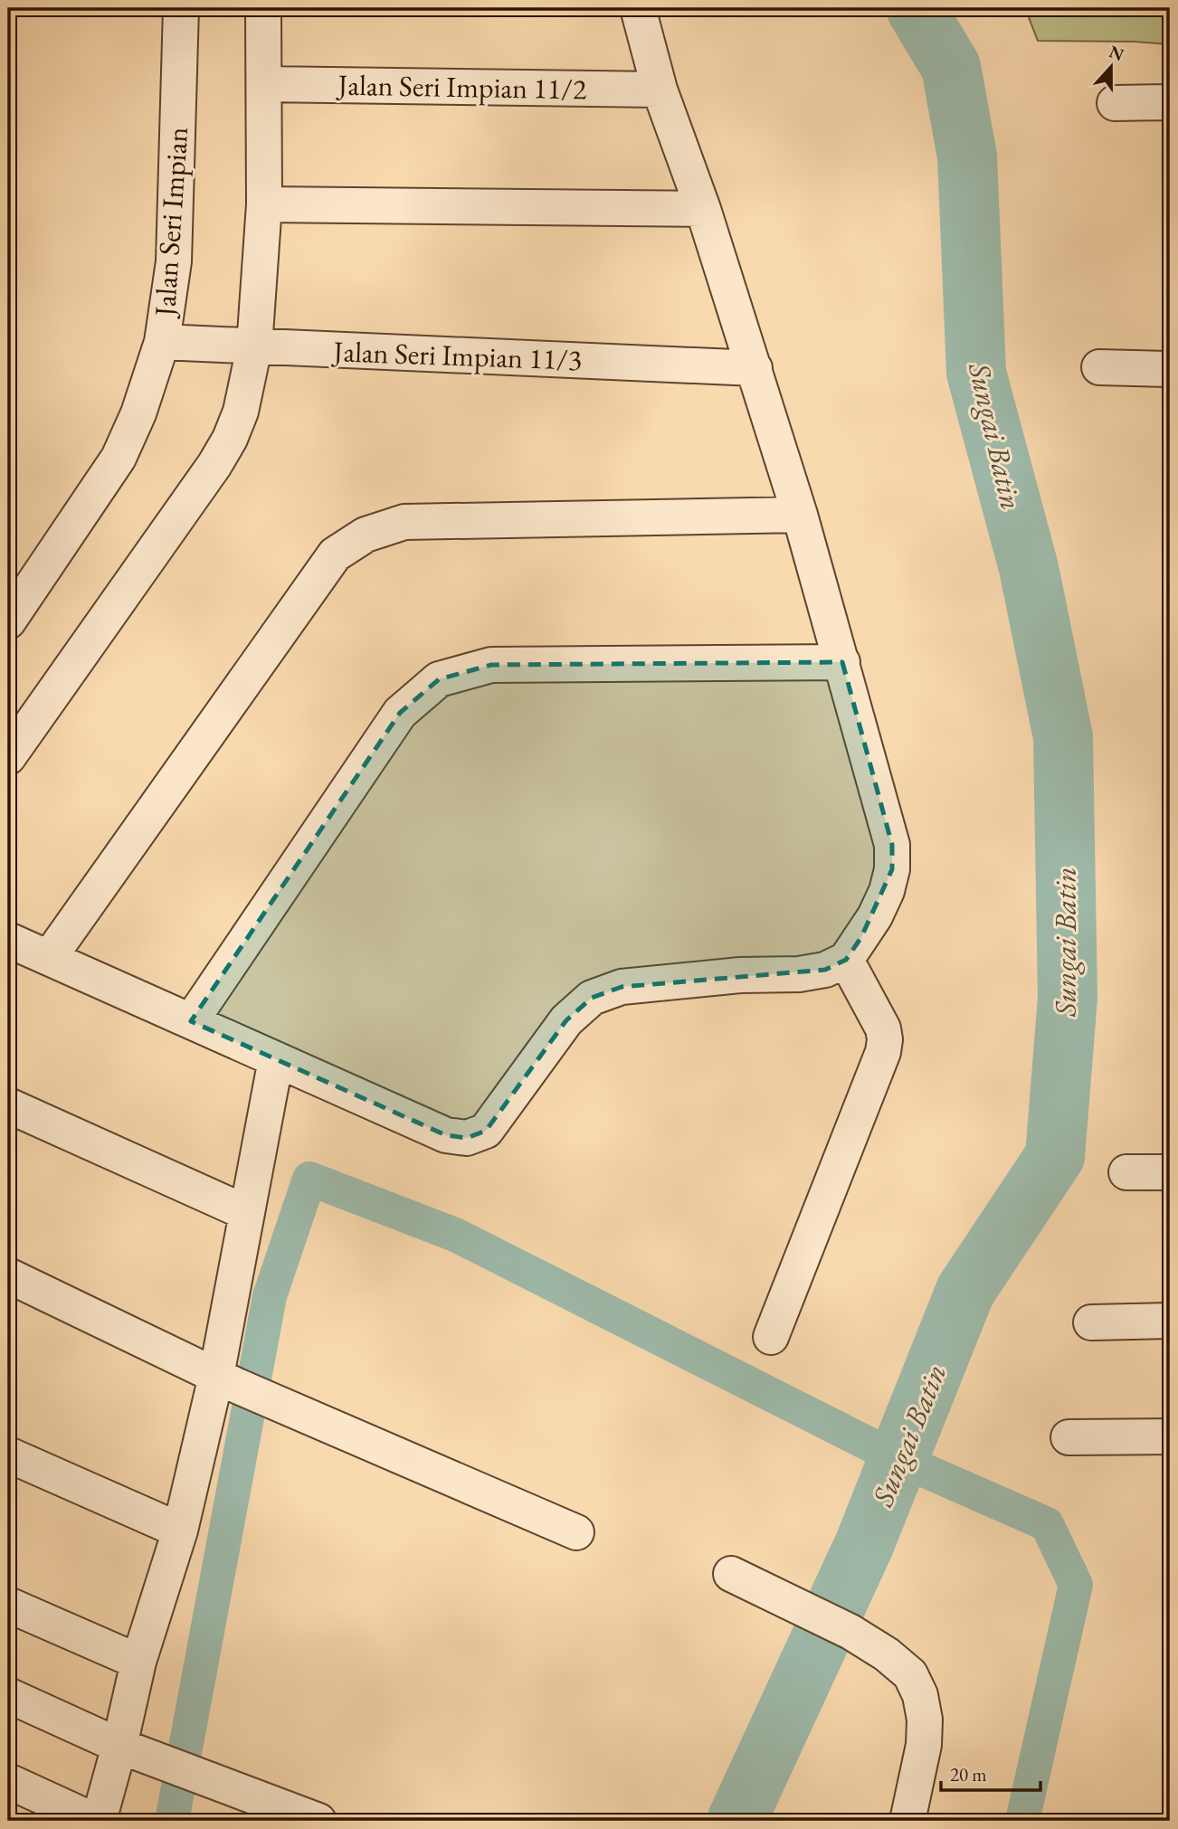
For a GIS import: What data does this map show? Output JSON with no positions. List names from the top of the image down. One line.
{"streets":{"street":["Jalan Seri Impian 11/2","Jalan Seri Impian","Jalan Seri Impian 11/3"]},"crossings":[["Jalan Seri Impian","Jalan Seri Impian 11/3"]],"water":["Sungai Batin"],"scale_bar":"20 m","north":"top"}
